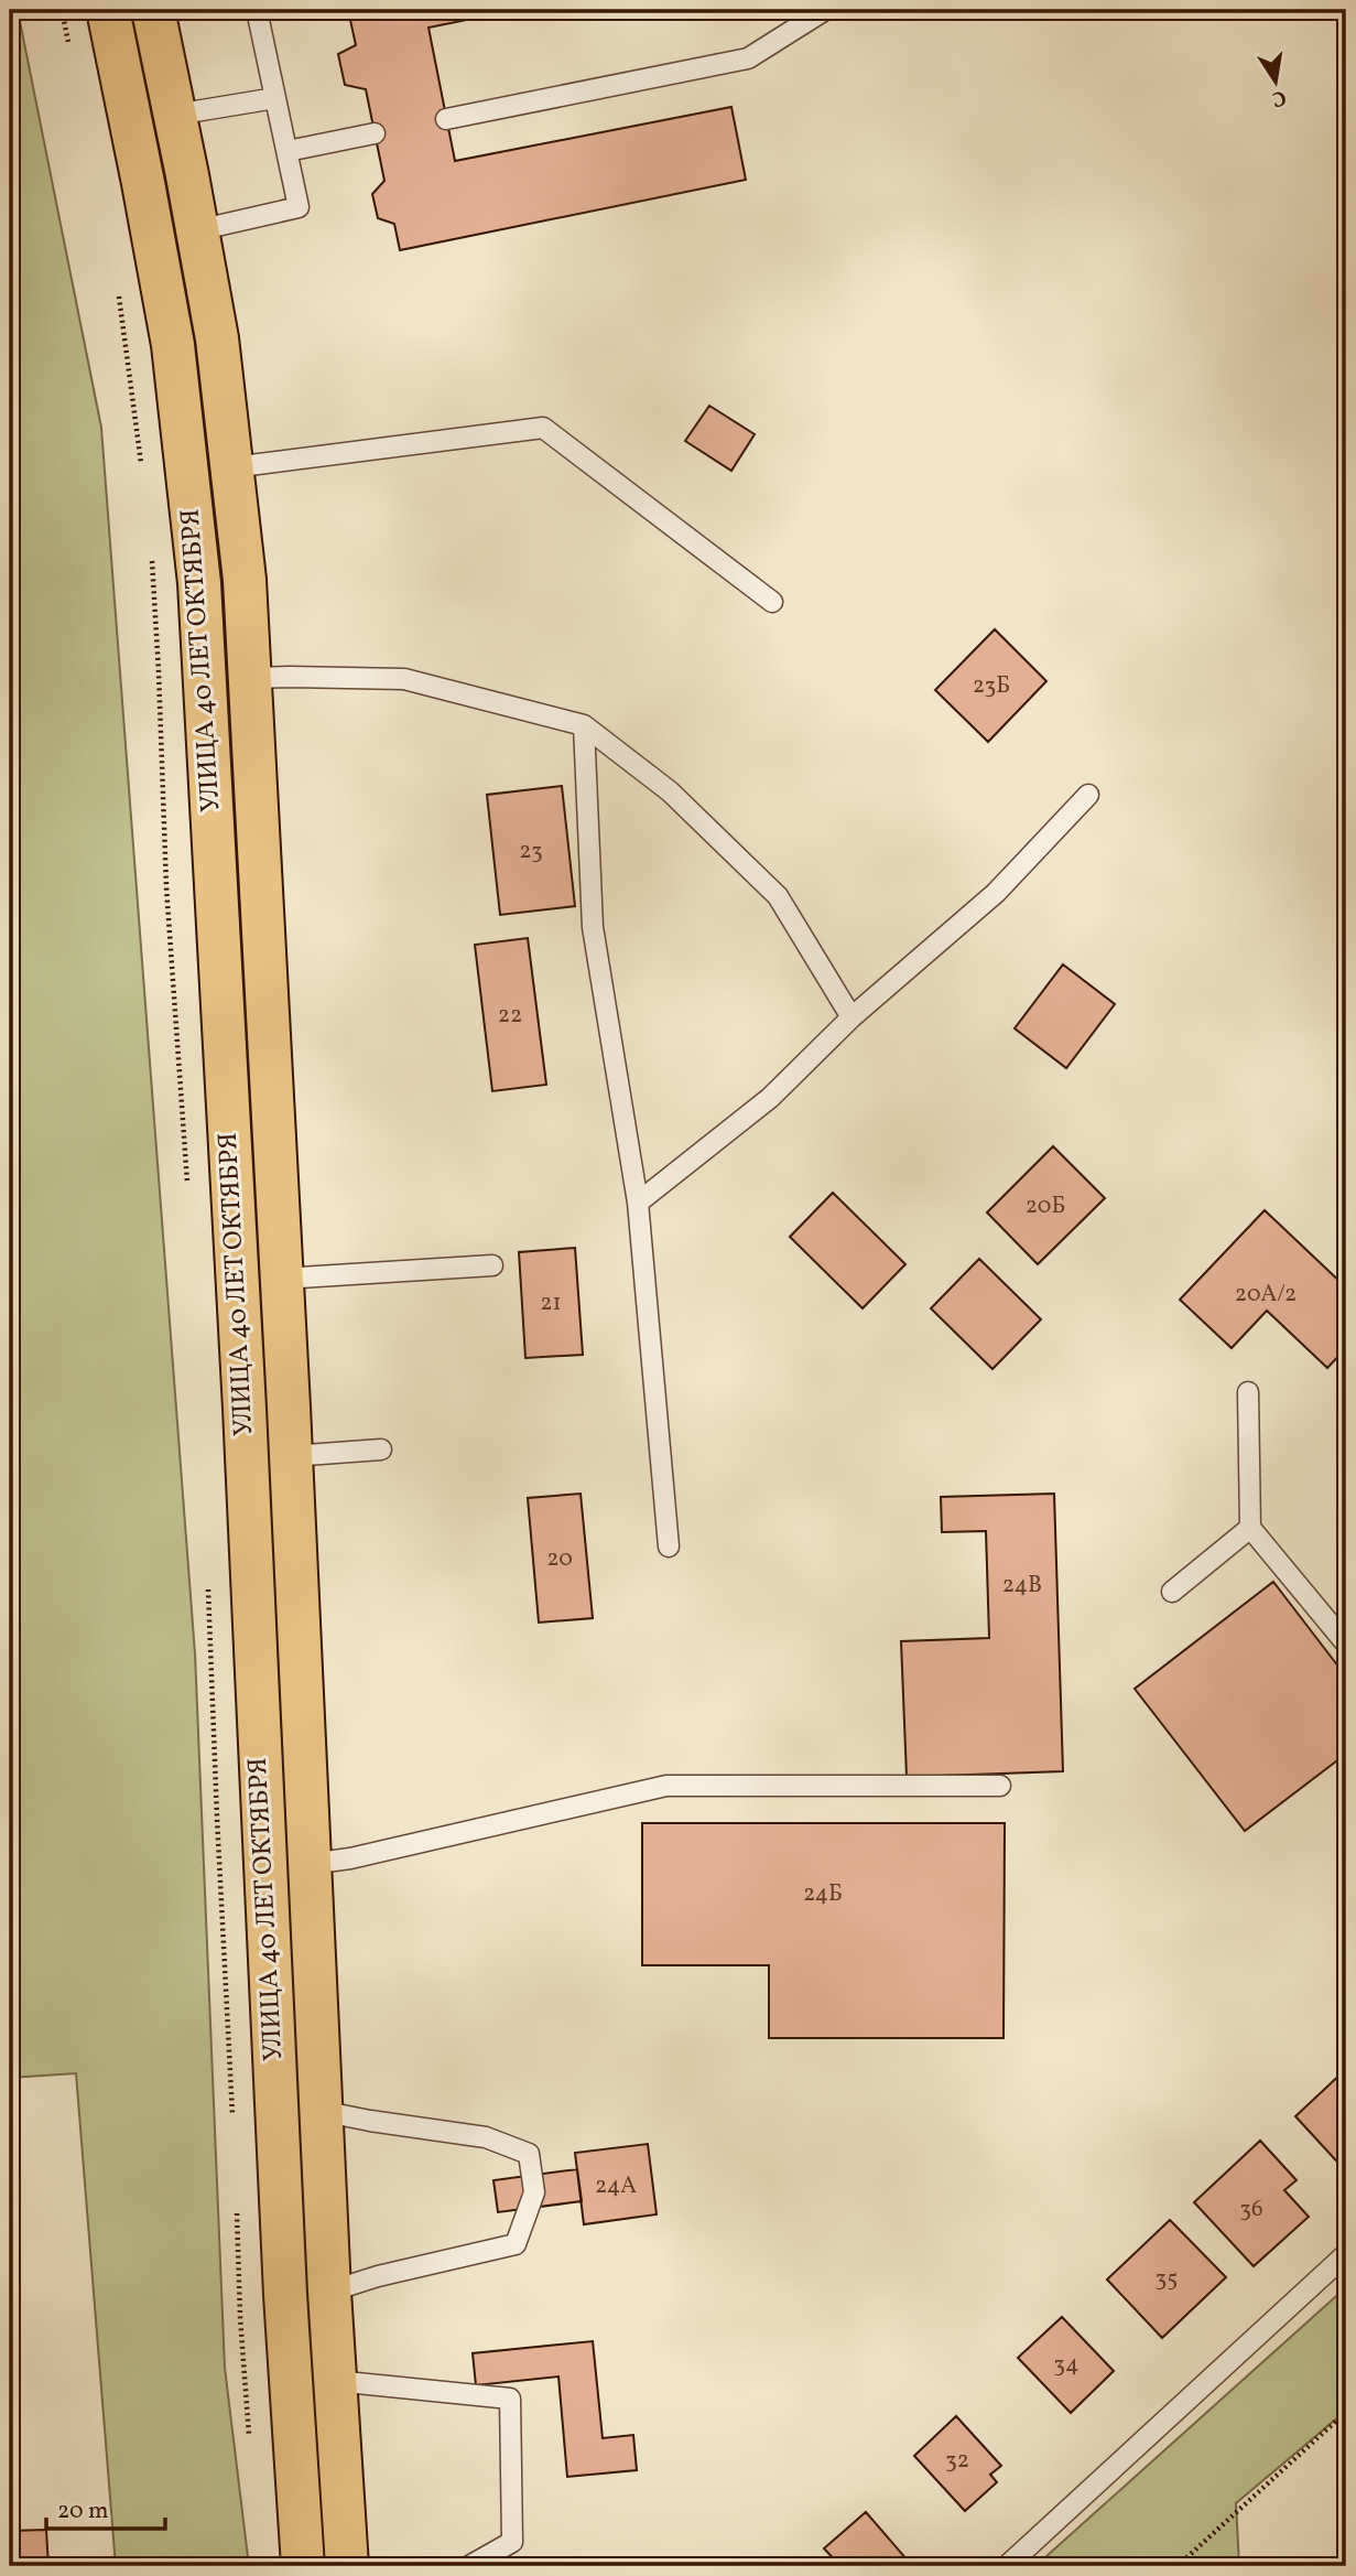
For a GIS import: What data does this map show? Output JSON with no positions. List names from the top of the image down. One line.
{"streets":{"main road":["УЛИЦА 40 ЛЕТ ОКТЯБРЯ"]},"house_numbers":["23Б","23","22","20Б","20А/2","21","20","24В","24Б","24А","36","35","34","32"],"scale_bar":"20 m","north":"bottom"}
